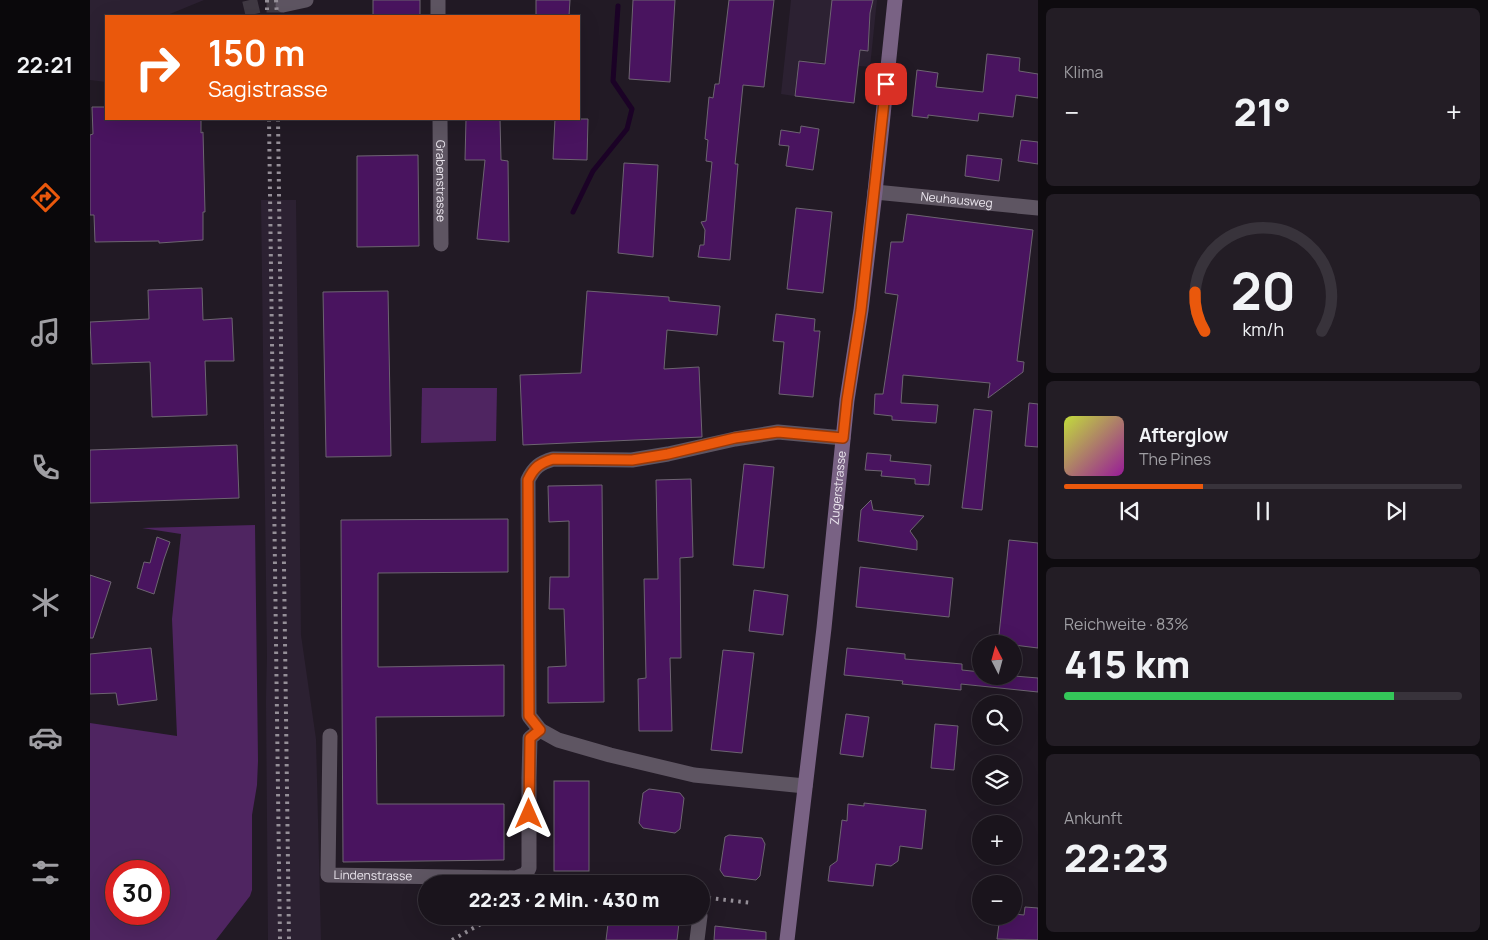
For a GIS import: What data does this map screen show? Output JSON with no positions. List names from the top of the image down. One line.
{"streets":{"main road":["Zugerstrasse"],"street":["Grabenstrasse","Neuhausweg","Lindenstrasse"]},"crossings":[["Neuhausweg","Zugerstrasse"]],"north":"top","page":{"tabs":"22:21","tile":["Klima",["Reichweite · 83%","415 km"],["Ankunft","22:23"]],"turn":["150 m","Sagistrasse"],"heat":["−","21°","+"],"song":["Afterglow","The Pines"],"map_buttons":["+","−"],"limit":"30","trip":"22:23 · 2 Min. · 430 m","gauge":["20","km/h"]}}
